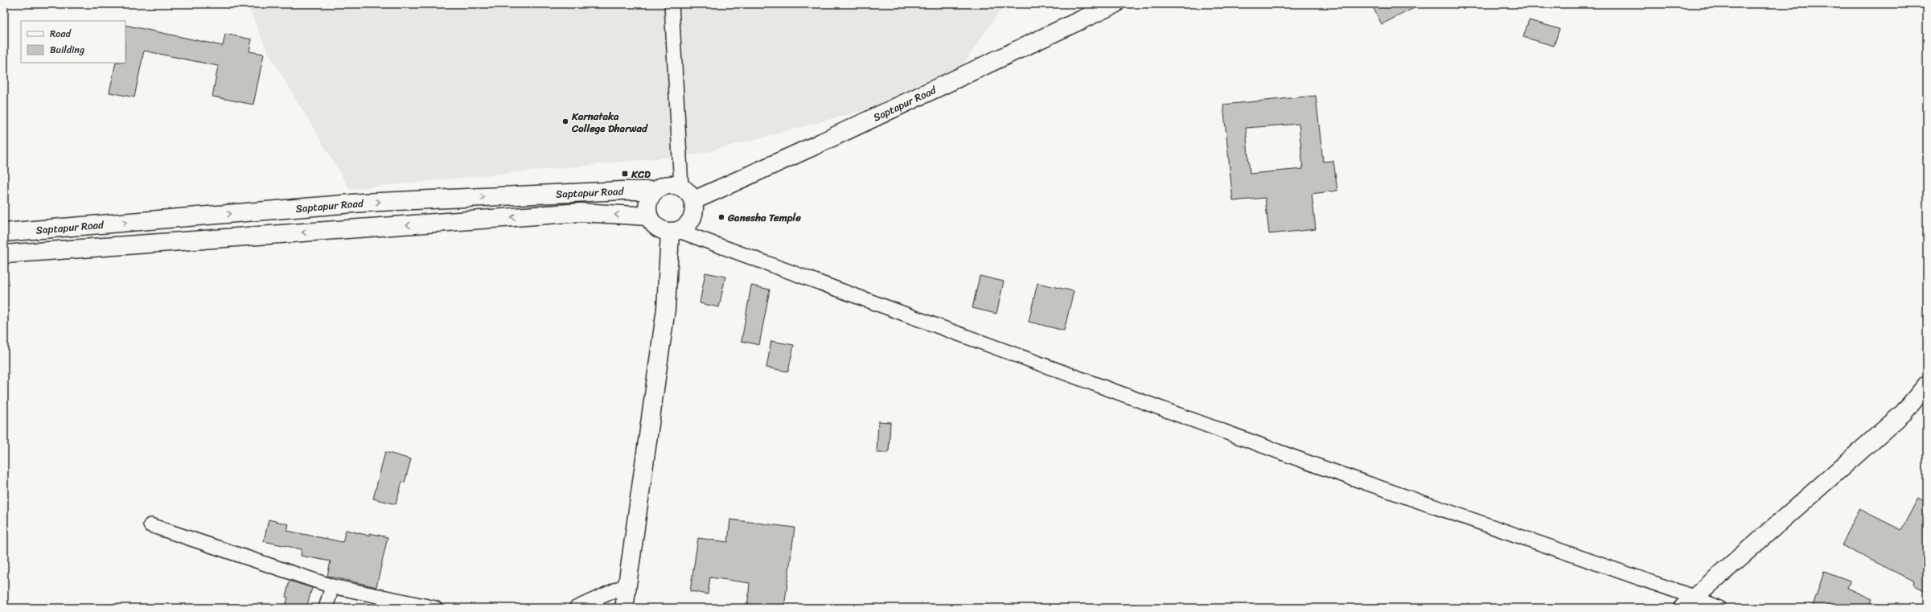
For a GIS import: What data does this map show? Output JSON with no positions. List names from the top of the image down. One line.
{"streets":{"main road":["Saptapur Road"]},"places":{"other":["Karnataka College Dharwad","Ganesha Temple"],"transit":["KCD"]},"legend":["Road","Building"]}
